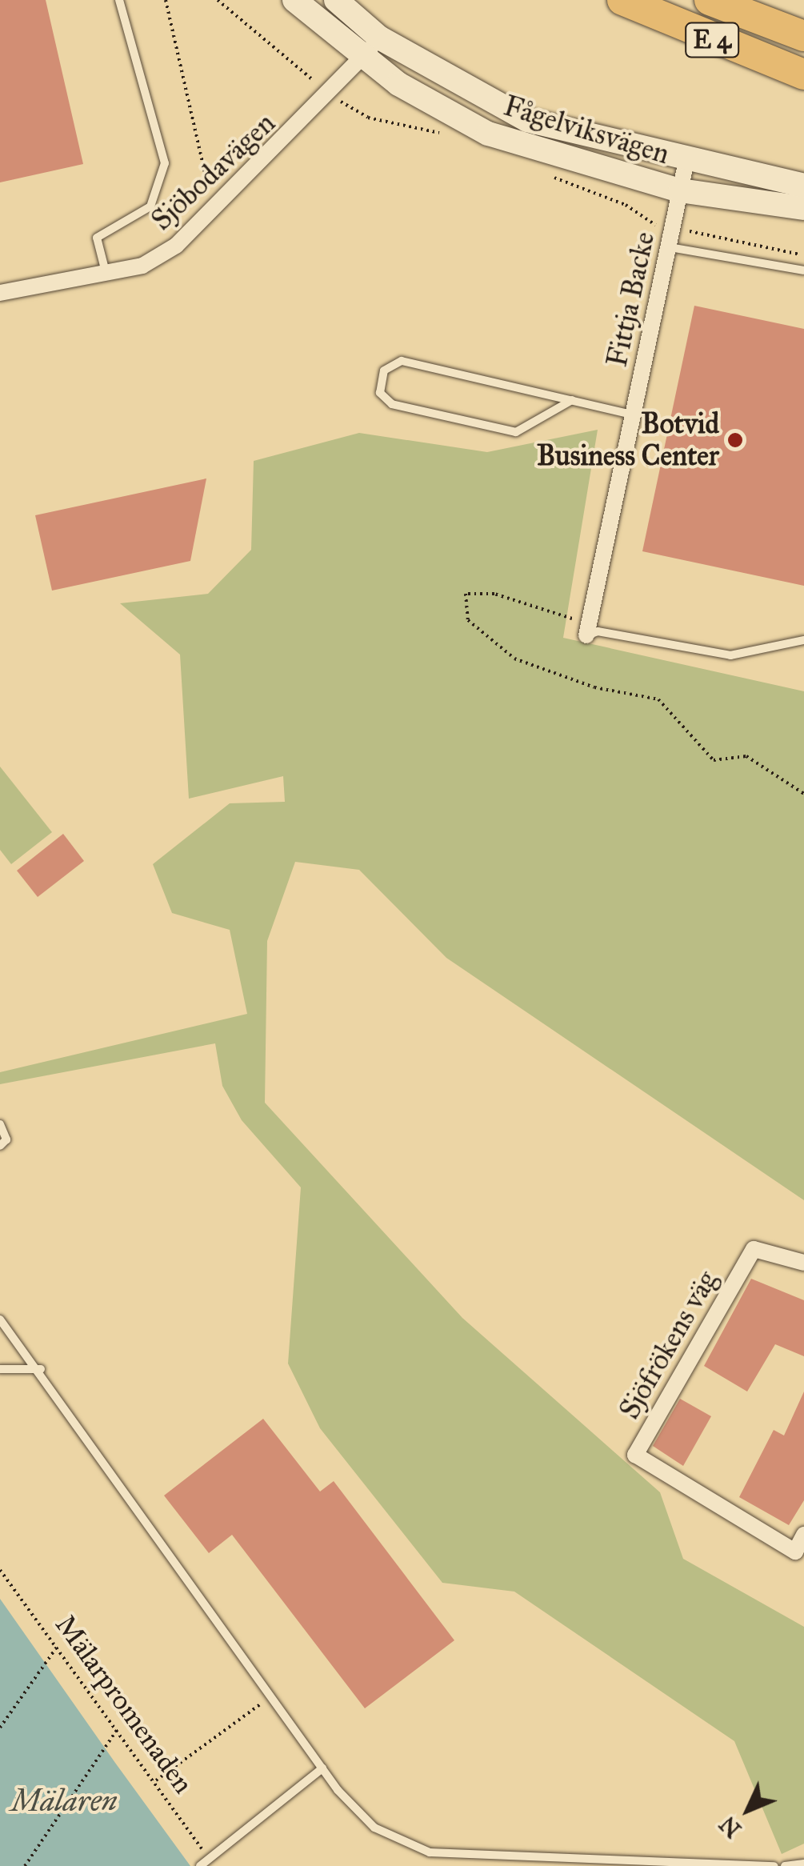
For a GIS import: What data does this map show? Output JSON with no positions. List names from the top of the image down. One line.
{"streets":{"highway":["E 4"],"main road":["Fågelviksvägen"],"street":["Sjöbodavägen","Fittja Backe","Sjöfrökens väg"],"path":["Mälarpromenaden"]},"crossings":[["Fågelviksvägen","Sjöbodavägen"],["Fågelviksvägen","Fittja Backe"]],"water":["Mälaren"],"places":["Botvid Business Center"],"north":"bottom left"}
